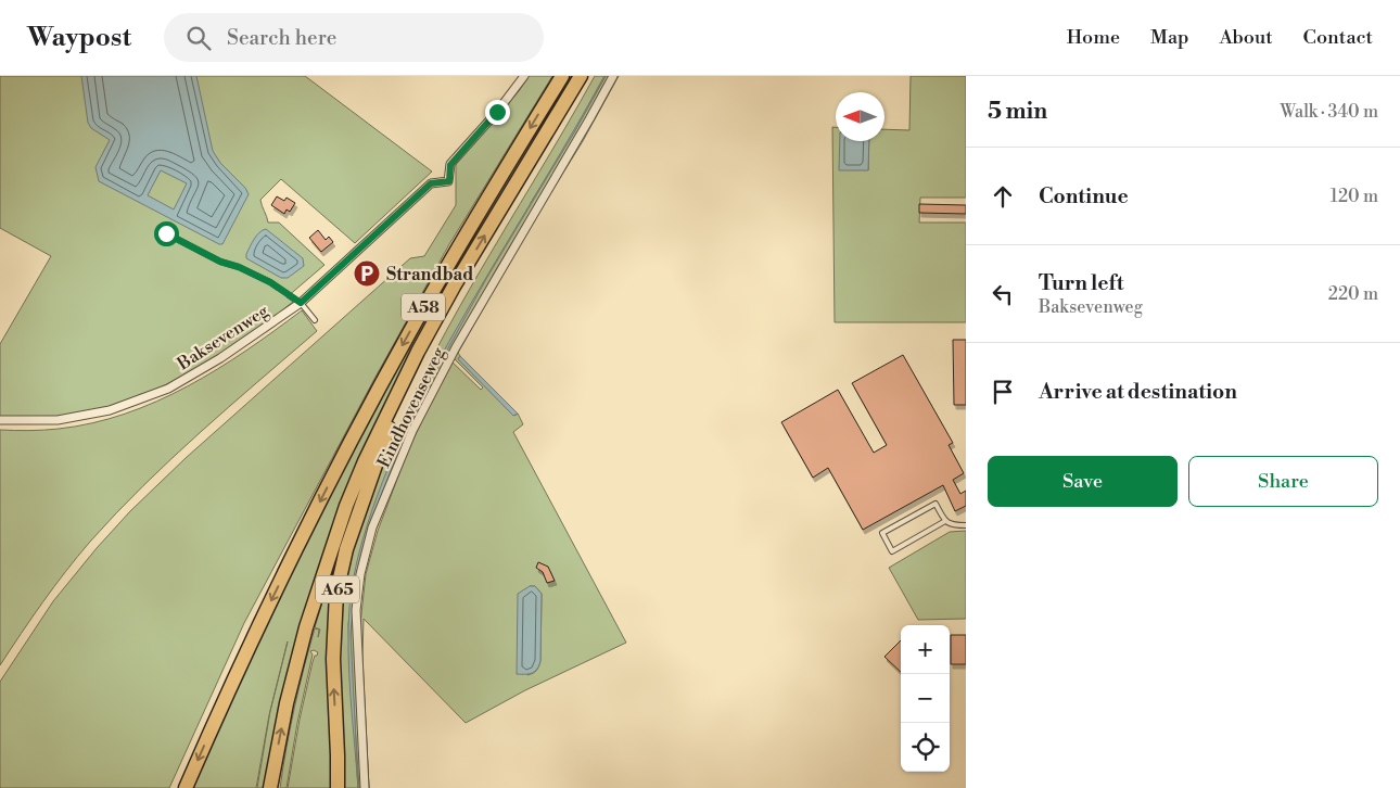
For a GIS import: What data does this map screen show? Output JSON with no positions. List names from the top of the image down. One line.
{"streets":{"highway":["A58","A65"],"street":["Baksevenweg","Eindhovenseweg"]},"crossings":[["A58","A65"]],"places":{"parking":["Strandbad"]},"north":"left","page":{"header":"Waypost","search":"Search here","nav":["Home","Map","About","Contact"],"heading":["5 min","Walk · 340 m"],"list":[["Continue","120 m"],["Turn left","Baksevenweg","220 m"],"Arrive at destination"],"buttons":["Save","Share"],"map_buttons":["+","−"]}}
